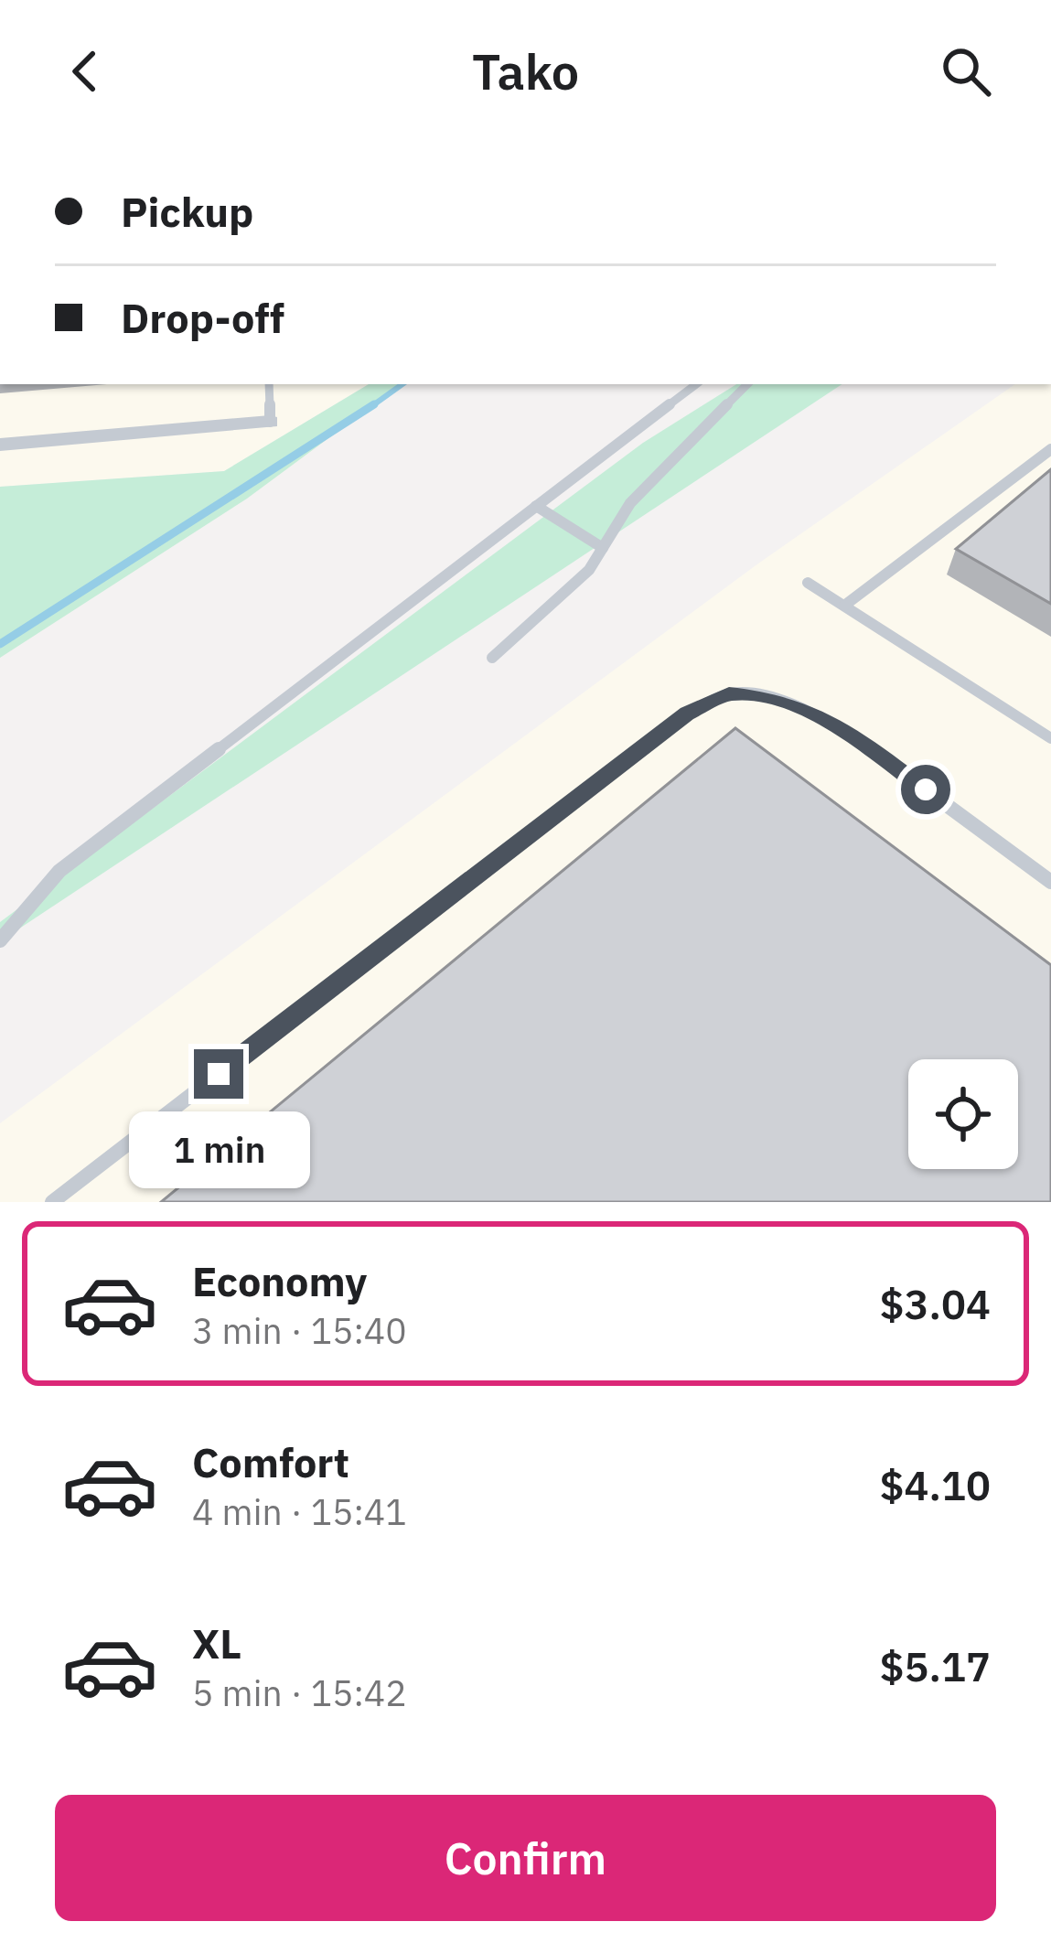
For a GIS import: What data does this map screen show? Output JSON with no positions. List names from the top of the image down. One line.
{"page":{"header":"Tako","banner":["Pickup","Drop-off"],"bubble":"1 min","list":[{"name":"Economy","note":"3 min · 15:40","value":"$3.04"},{"name":"Comfort","note":"4 min · 15:41","value":"$4.10"},{"name":"XL","note":"5 min · 15:42","value":"$5.17"}],"buttons":"Confirm"}}
